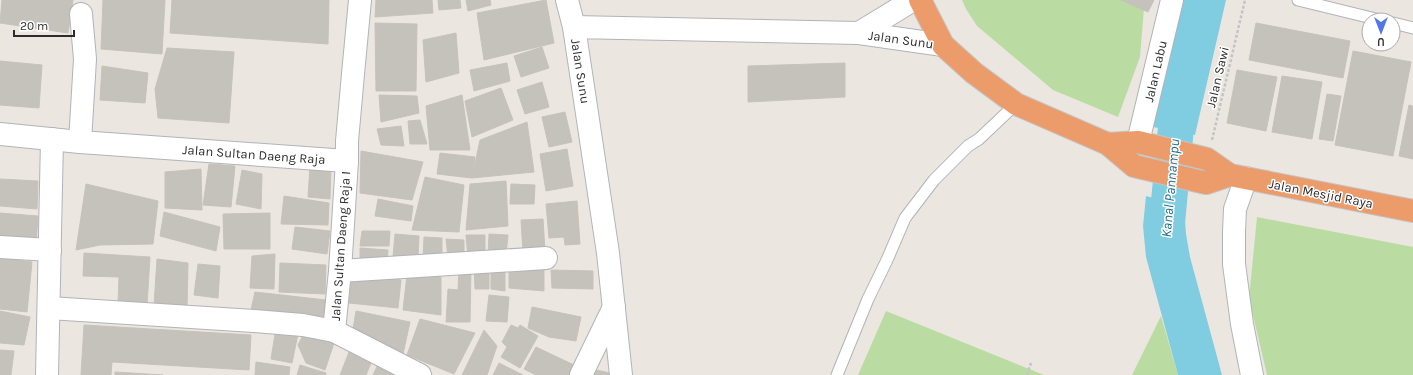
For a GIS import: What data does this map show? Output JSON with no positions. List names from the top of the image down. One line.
{"streets":{"highway":["Jalan Mesjid Raya"],"street":["Jalan Sunu","Jalan Labu","Jalan Sultan Daeng Raja","Jalan Sultan Daeng Raja I"],"path":["Jalan Sawi"]},"crossings":[["Jalan Sunu","Jalan Mesjid Raya"],["Jalan Labu","Jalan Mesjid Raya"],["Jalan Sawi","Jalan Mesjid Raya"],["Jalan Sultan Daeng Raja","Jalan Sultan Daeng Raja I"]],"water":["Kanal Pannampu"],"scale_bar":"20 m","north":"bottom"}
